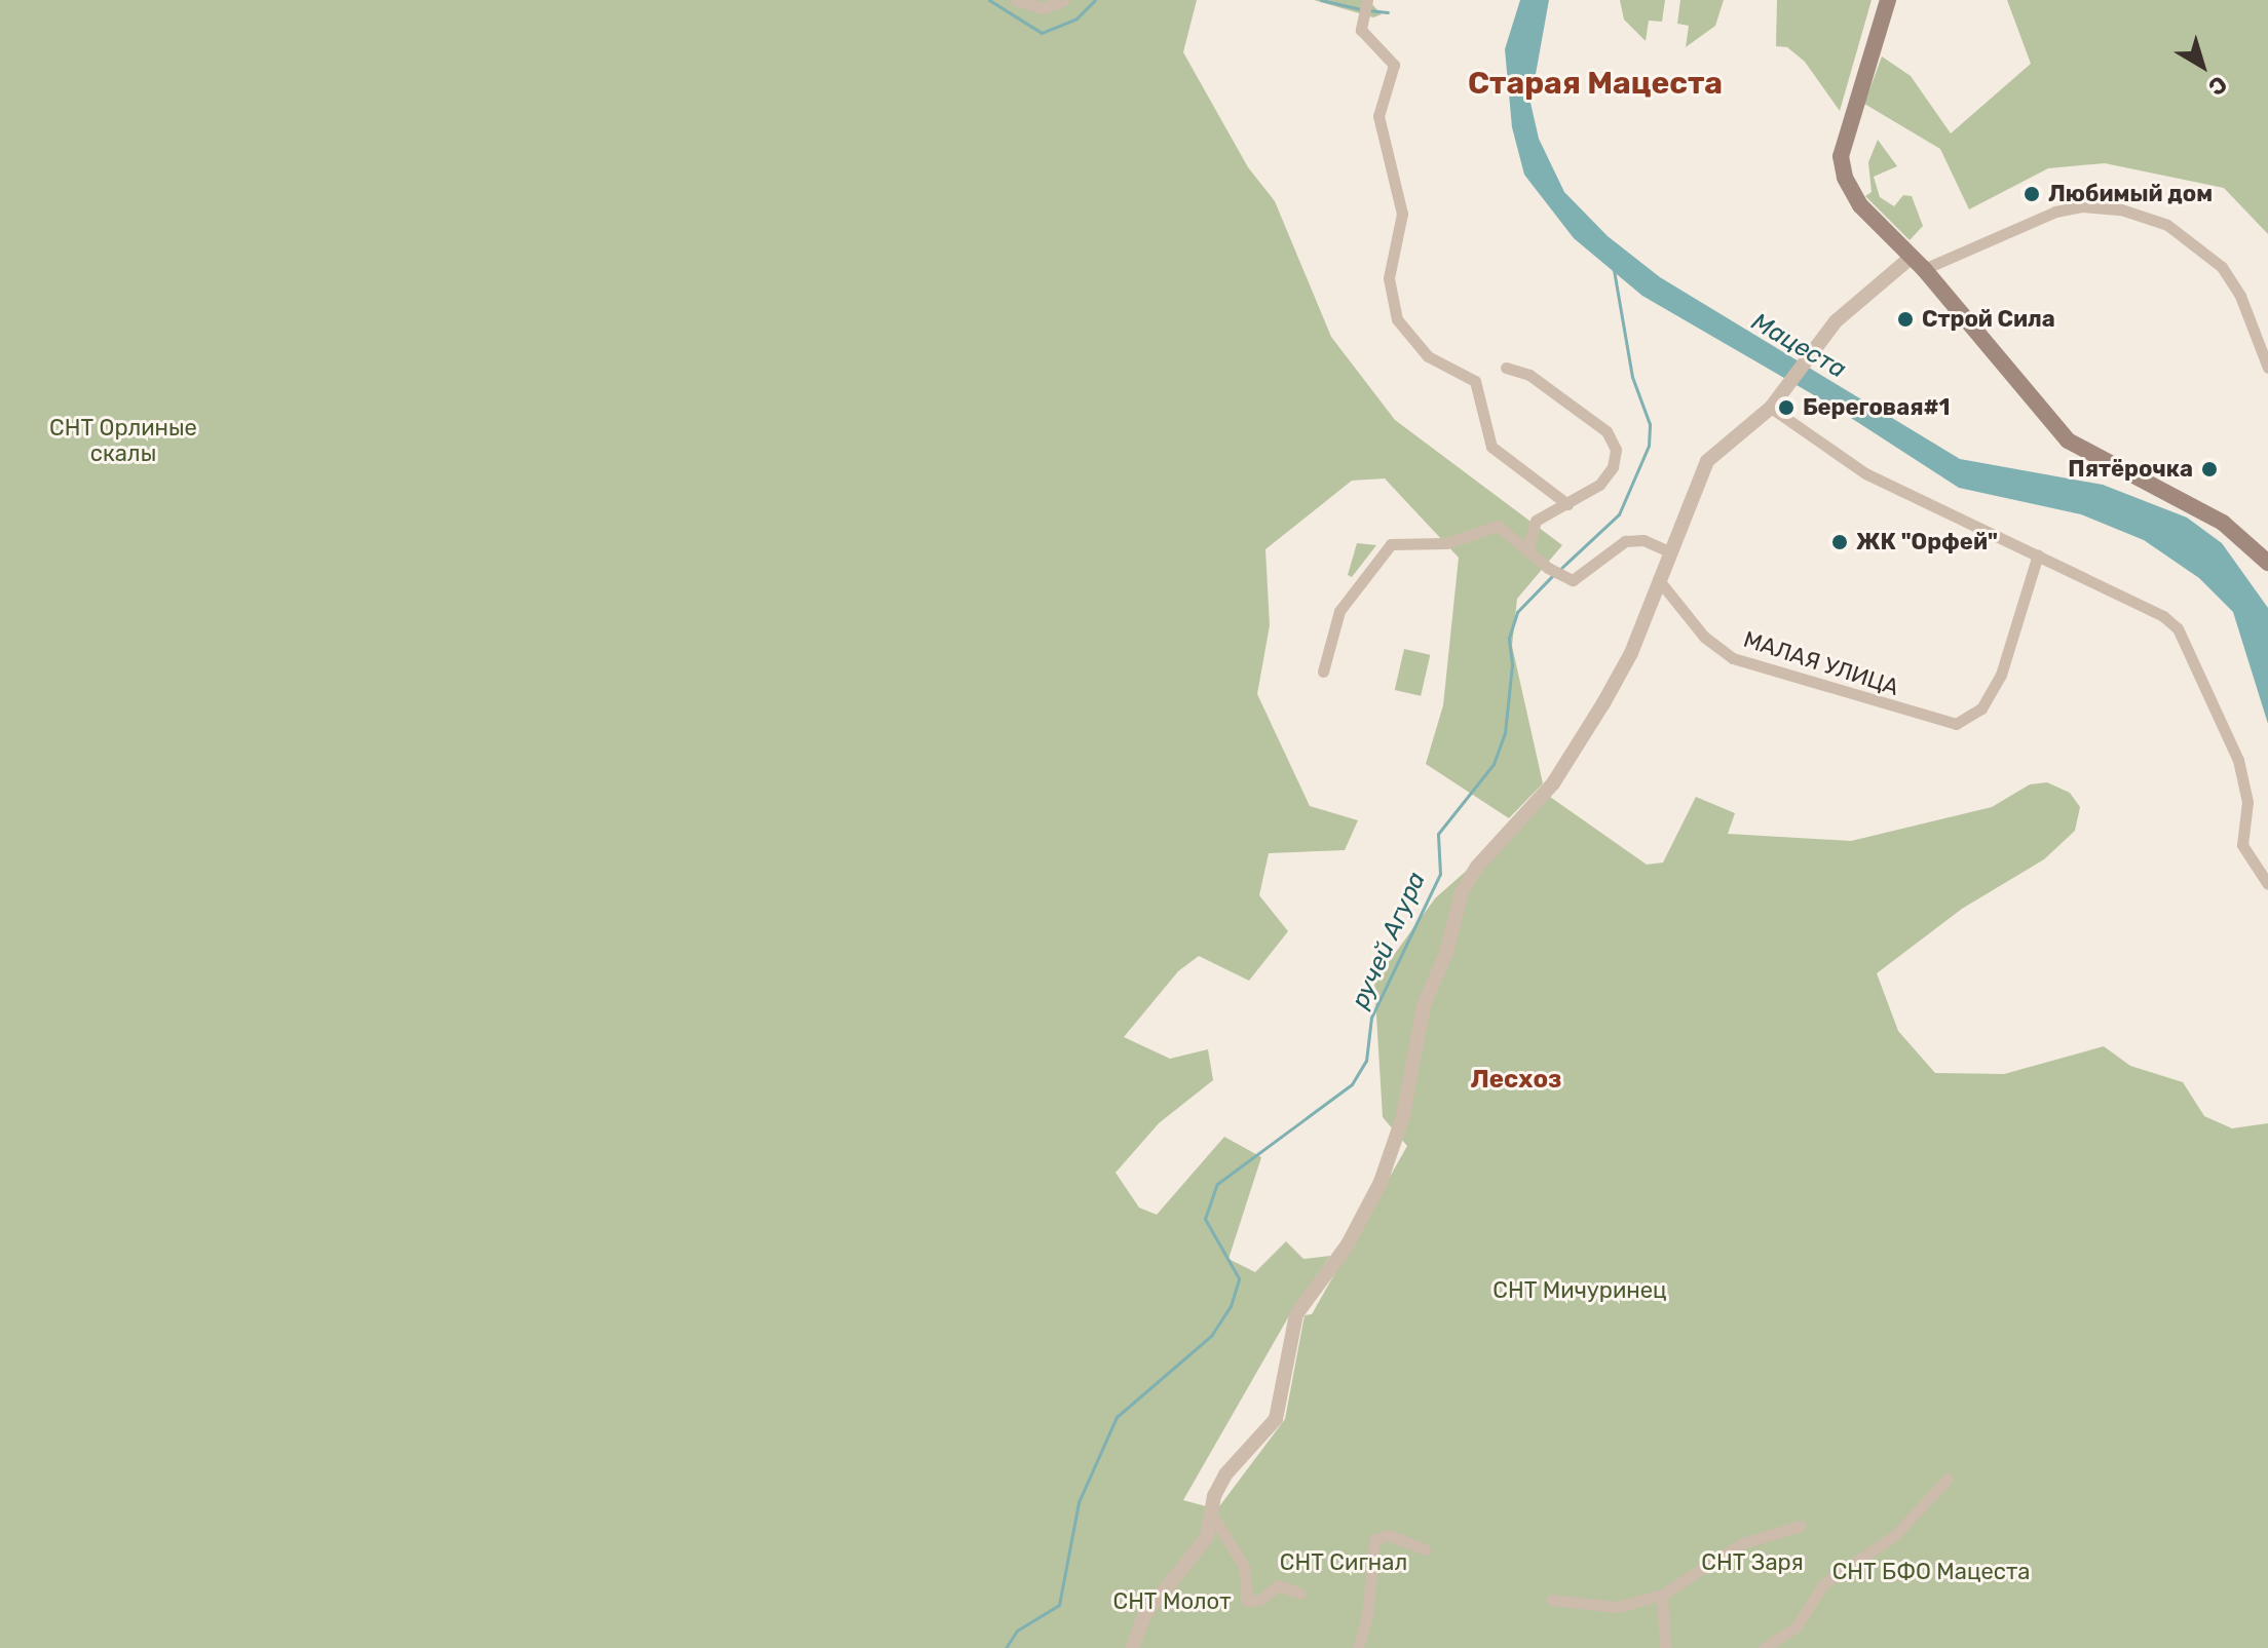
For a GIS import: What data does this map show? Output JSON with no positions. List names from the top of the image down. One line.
{"streets":{"street":["МАЛАЯ УЛИЦА"]},"districts":["Старая Мацеста","Лесхоз"],"water":["Мацеста","ручей Агура"],"parks":["СНТ Орлиные скалы","СНТ Мичуринец","СНТ Сигнал","СНТ Заря","СНТ БФО Мацеста","СНТ Молот"],"places":["Любимый дом","Строй Сила","Береговая#1","Пятёрочка","ЖК \"Орфей\""],"north":"bottom right"}
